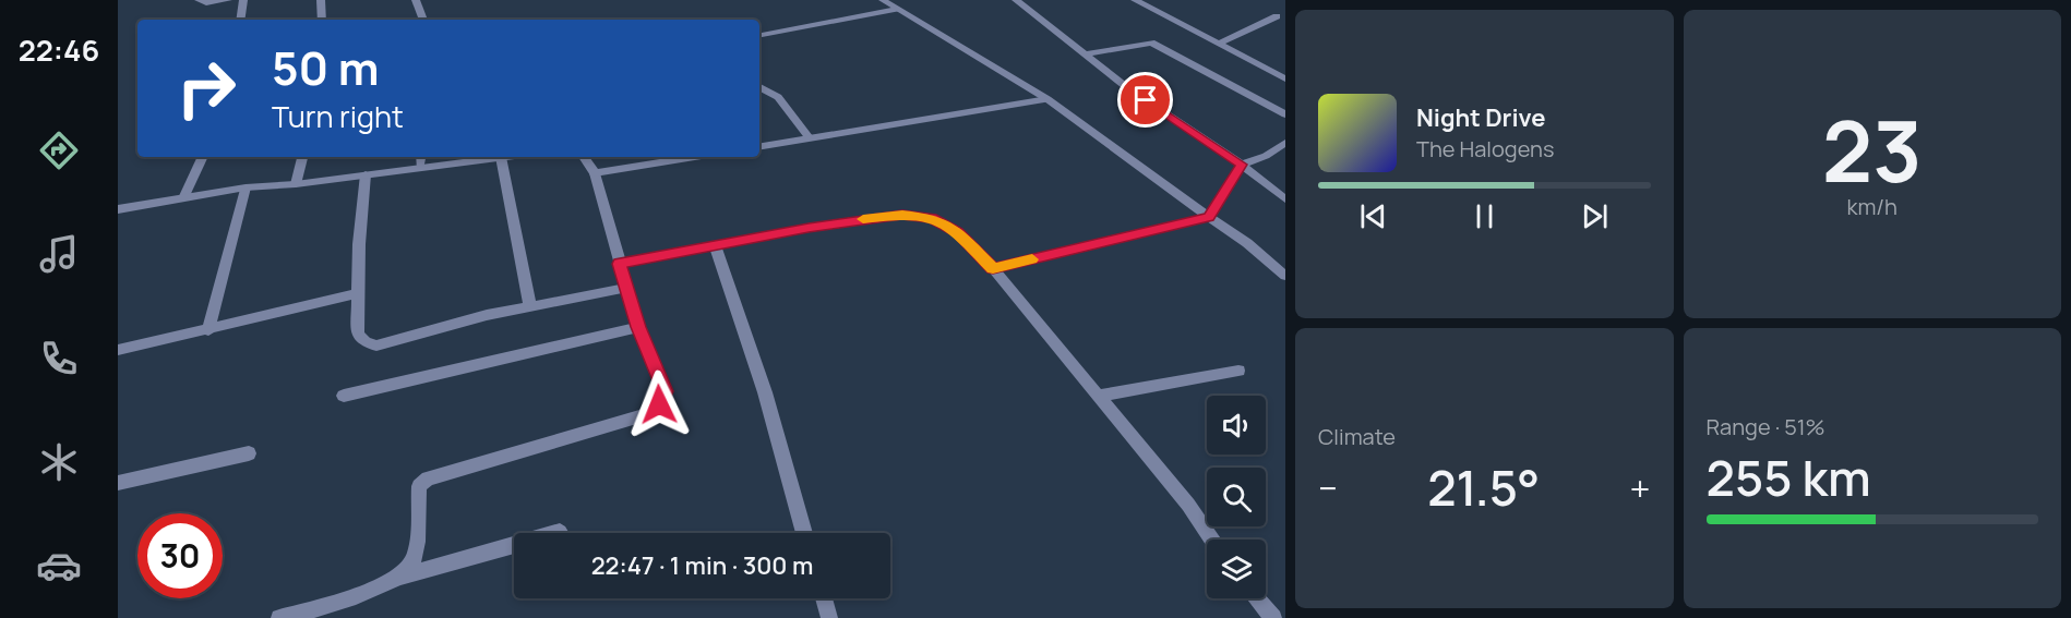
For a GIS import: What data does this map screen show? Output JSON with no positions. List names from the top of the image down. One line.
{"page":{"tabs":"22:46","tile":[["23","km/h"],"Climate",["Range · 51%","255 km"]],"turn":["50 m","Turn right"],"song":["Night Drive","The Halogens"],"heat":["−","21.5°","+"],"limit":"30","trip":"22:47 · 1 min · 300 m"}}
